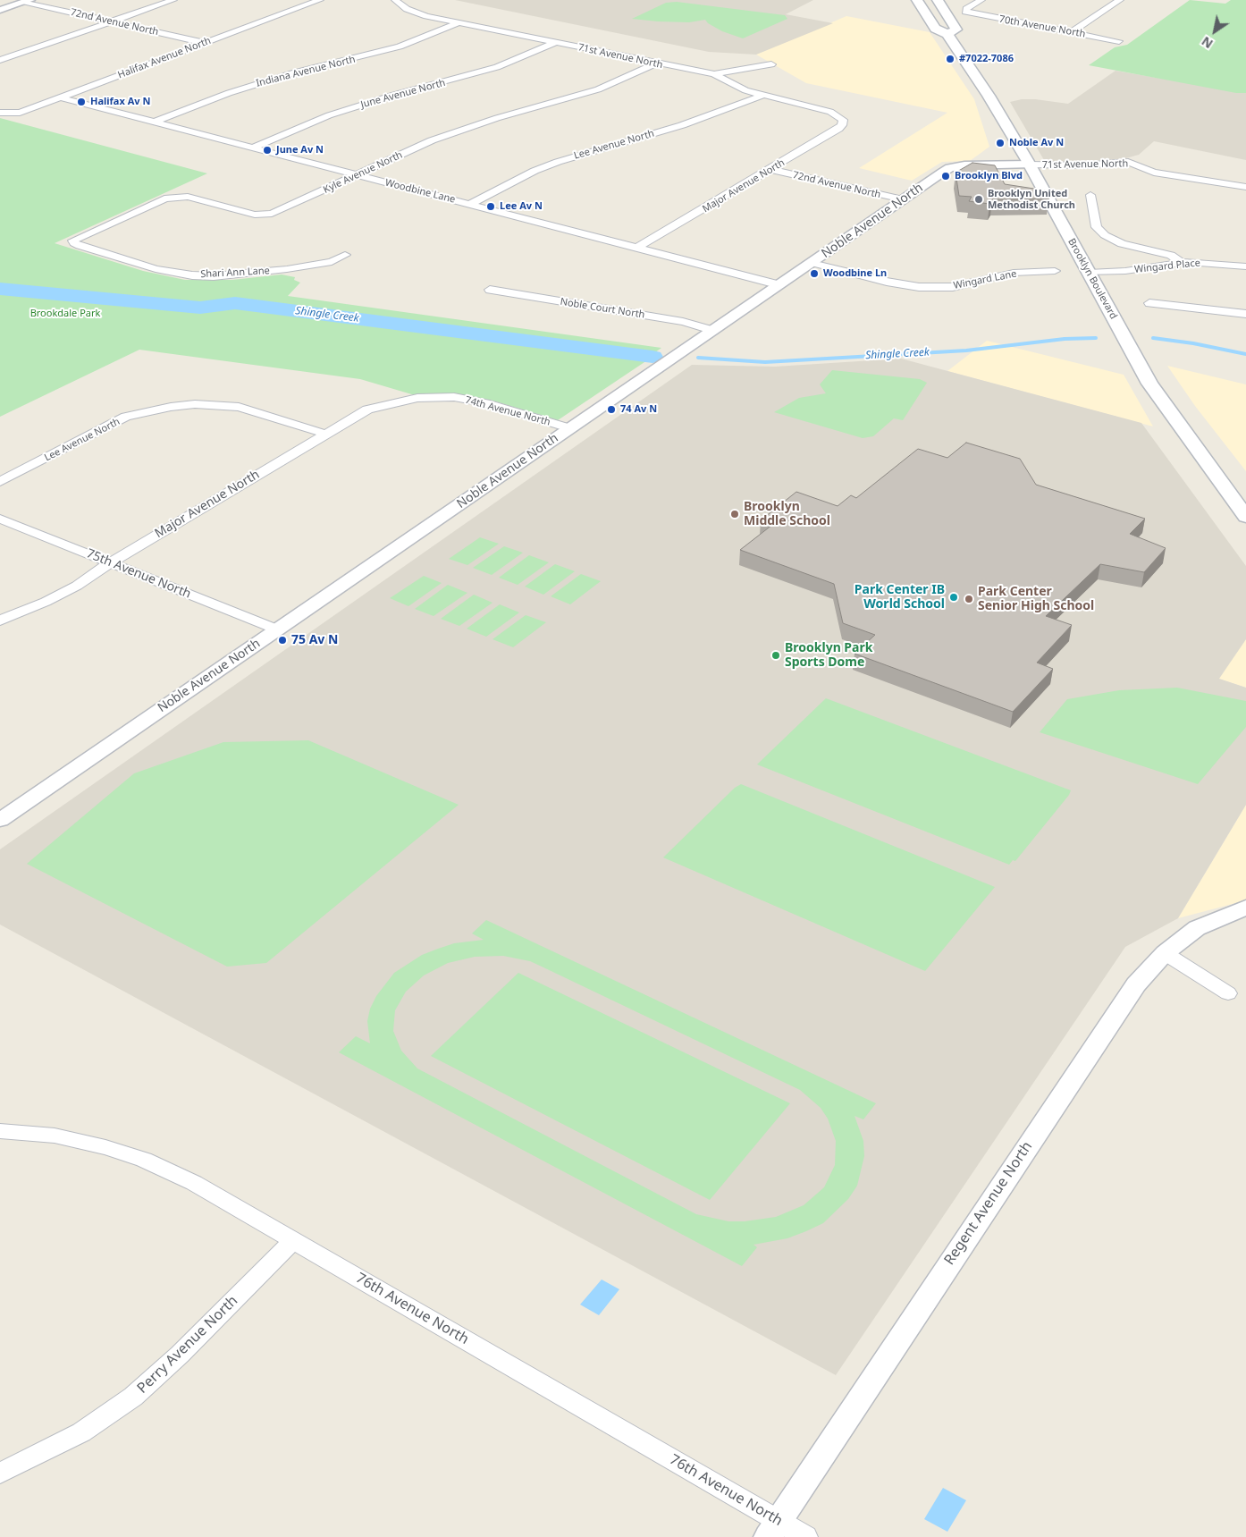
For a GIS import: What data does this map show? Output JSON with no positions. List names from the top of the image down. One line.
{"streets":{"main road":["Brooklyn Boulevard"],"street":["72nd Avenue North","70th Avenue North","71st Avenue North","Halifax Avenue North","Indiana Avenue North","June Avenue North","Lee Avenue North","Kyle Avenue North","Major Avenue North","Woodbine Lane","Noble Avenue North","Wingard Place","Shari Ann Lane","Wingard Lane","Noble Court North","74th Avenue North","75th Avenue North","Regent Avenue North","76th Avenue North","Perry Avenue North"]},"crossings":[["72nd Avenue North","Halifax Avenue North"],["72nd Avenue North","Major Avenue North"],["72nd Avenue North","Noble Avenue North"],["71st Avenue North","Indiana Avenue North"],["71st Avenue North","June Avenue North"],["71st Avenue North","Lee Avenue North"],["71st Avenue North","Kyle Avenue North"],["71st Avenue North","Major Avenue North"],["71st Avenue North","Noble Avenue North"],["71st Avenue North","Brooklyn Boulevard"],["Halifax Avenue North","Woodbine Lane"],["Indiana Avenue North","Woodbine Lane"],["June Avenue North","Woodbine Lane"],["Lee Avenue North","Major Avenue North"],["Lee Avenue North","Woodbine Lane"],["Kyle Avenue North","Woodbine Lane"],["Kyle Avenue North","Shari Ann Lane"],["Major Avenue North","Woodbine Lane"],["Major Avenue North","74th Avenue North"],["Major Avenue North","75th Avenue North"],["Woodbine Lane","Noble Avenue North"],["Noble Avenue North","Brooklyn Boulevard"],["Noble Avenue North","Wingard Lane"],["Noble Avenue North","Noble Court North"],["Noble Avenue North","74th Avenue North"],["Noble Avenue North","75th Avenue North"],["Wingard Place","Brooklyn Boulevard"],["Regent Avenue North","76th Avenue North"],["76th Avenue North","Perry Avenue North"]],"water":["Shingle Creek"],"parks":["Brookdale Park"],"places":["#7022-7086","Halifax Av N","Noble Av N","June Av N","Brooklyn Blvd","Brooklyn United Methodist Church","Lee Av N","Woodbine Ln","74 Av N","Brooklyn Middle School","Park Center IB World School","Park Center Senior High School","75 Av N","Brooklyn Park Sports Dome"],"north":"bottom left"}
